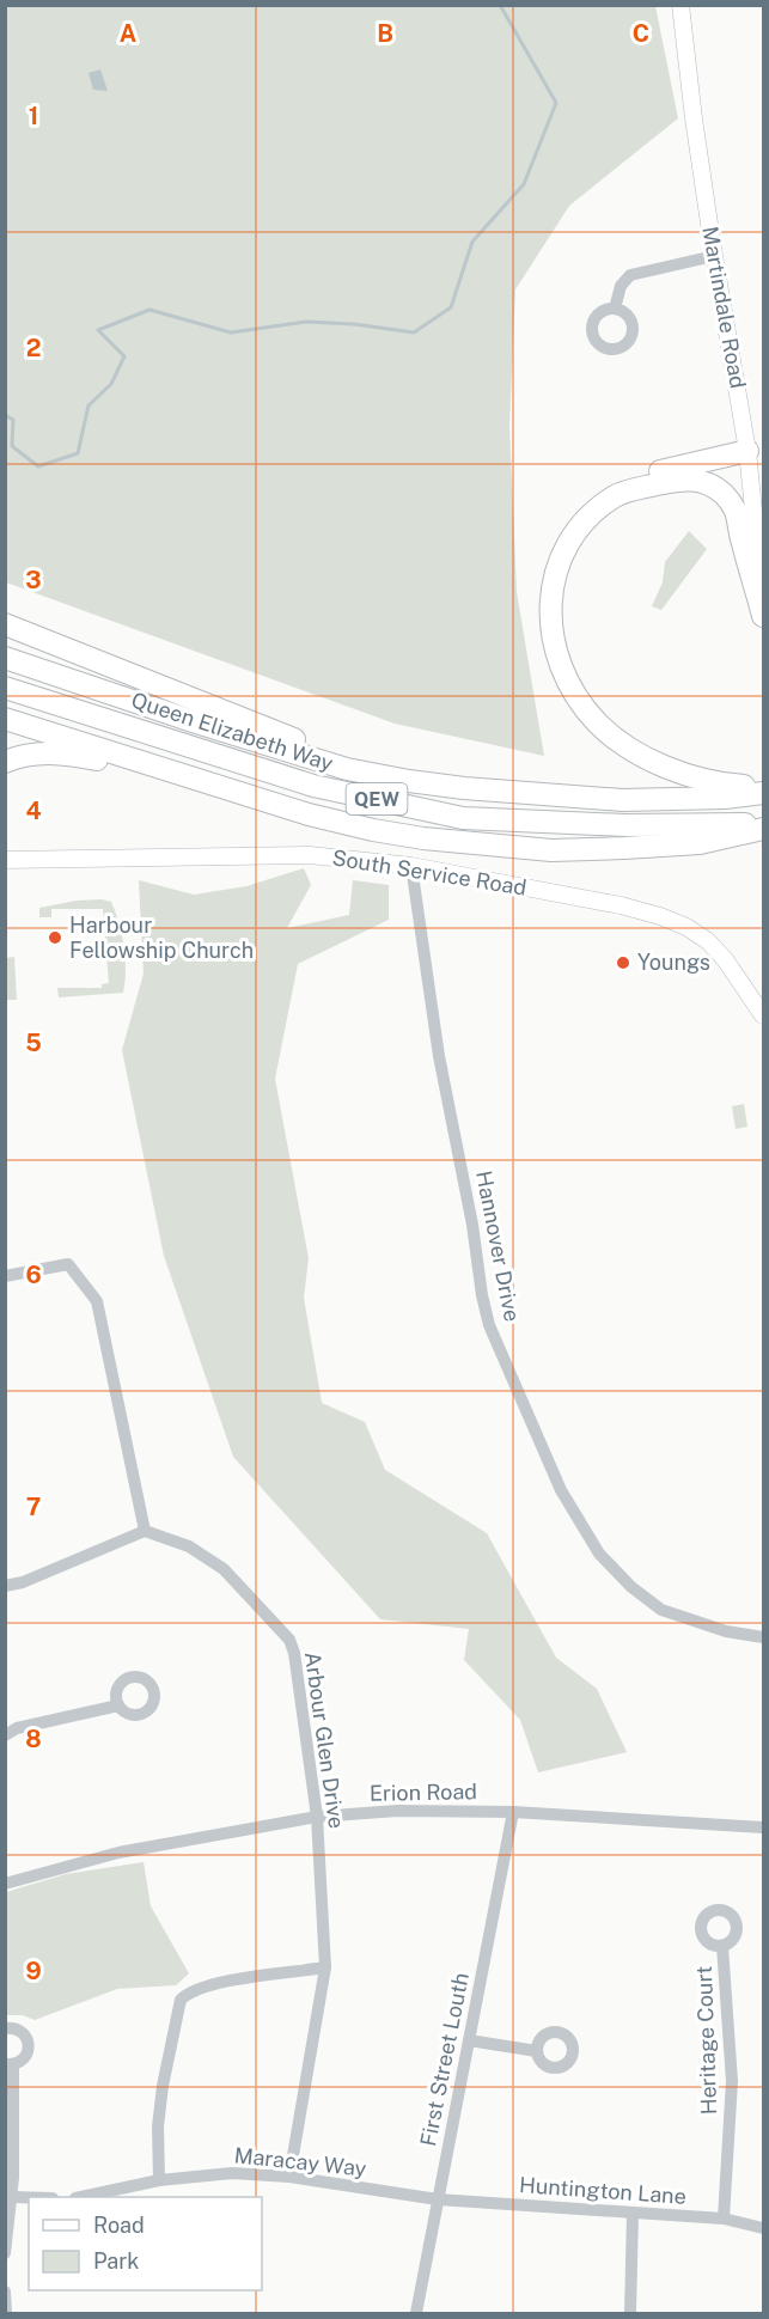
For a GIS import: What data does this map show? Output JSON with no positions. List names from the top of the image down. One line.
{"streets":{"highway":["Queen Elizabeth Way","QEW"],"main road":["Martindale Road","South Service Road"],"street":["Hannover Drive","Arbour Glen Drive","Erion Road","Heritage Court","First Street Louth","Maracay Way","Huntington Lane"]},"crossings":[["South Service Road","Hannover Drive"],["Arbour Glen Drive","Erion Road"],["Arbour Glen Drive","Maracay Way"],["Erion Road","First Street Louth"],["Heritage Court","Huntington Lane"],["First Street Louth","Maracay Way"],["First Street Louth","Huntington Lane"],["Maracay Way","Huntington Lane"]],"places":["Harbour Fellowship Church","Youngs"],"legend":["Road","Park"],"grid":{"columns":["A","B","C"],"rows":["1","2","3","4","5","6","7","8","9"]}}
